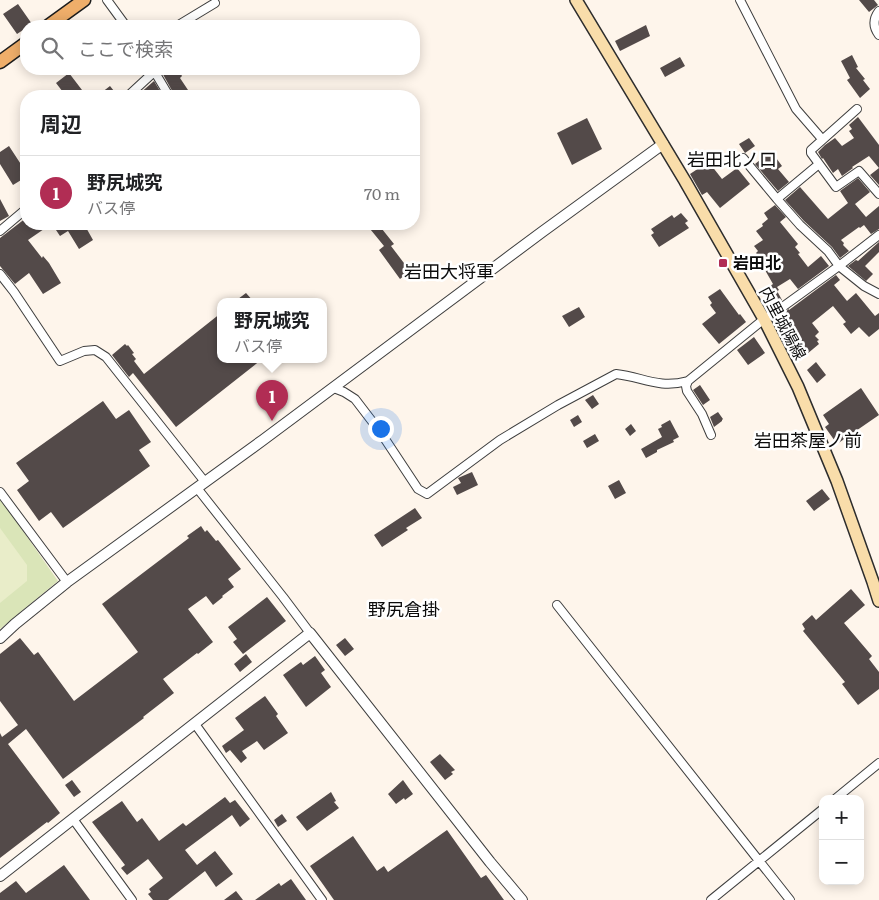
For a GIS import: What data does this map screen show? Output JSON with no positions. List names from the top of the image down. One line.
{"streets":{"main road":["内里城陽線"]},"districts":["岩田北ノ口","岩田大将軍","岩田茶屋ノ前","野尻倉掛"],"places":{"transit":["岩田北"]},"page":{"search":"ここで検索","heading":"周辺","list":[{"mark":"1","name":"野尻城究","note":"バス停","value":"70 m"}],"popup":["野尻城究","バス停"],"pins":"1","map_buttons":["+","−"]}}
